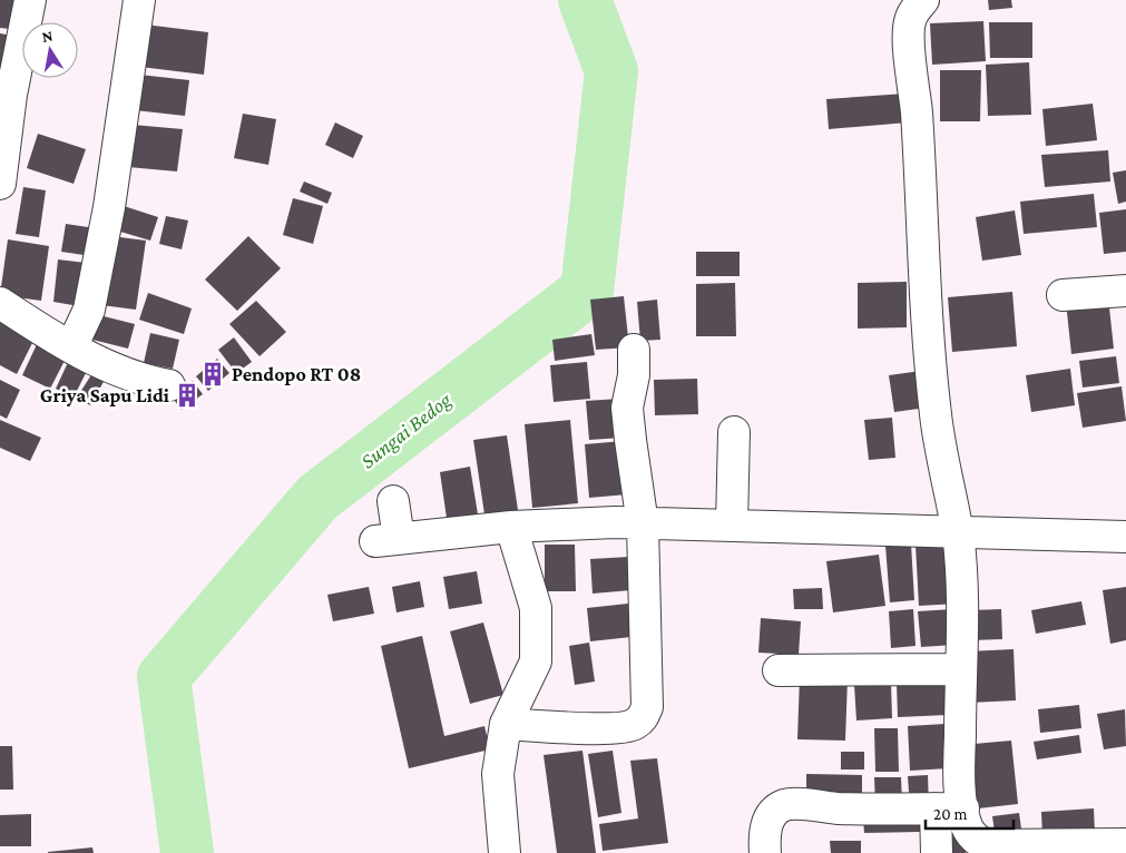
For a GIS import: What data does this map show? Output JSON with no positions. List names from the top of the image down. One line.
{"water":["Sungai Bedog"],"places":{"building":["Pendopo RT 08","Griya Sapu Lidi"]},"scale_bar":"20 m","north":"top"}
